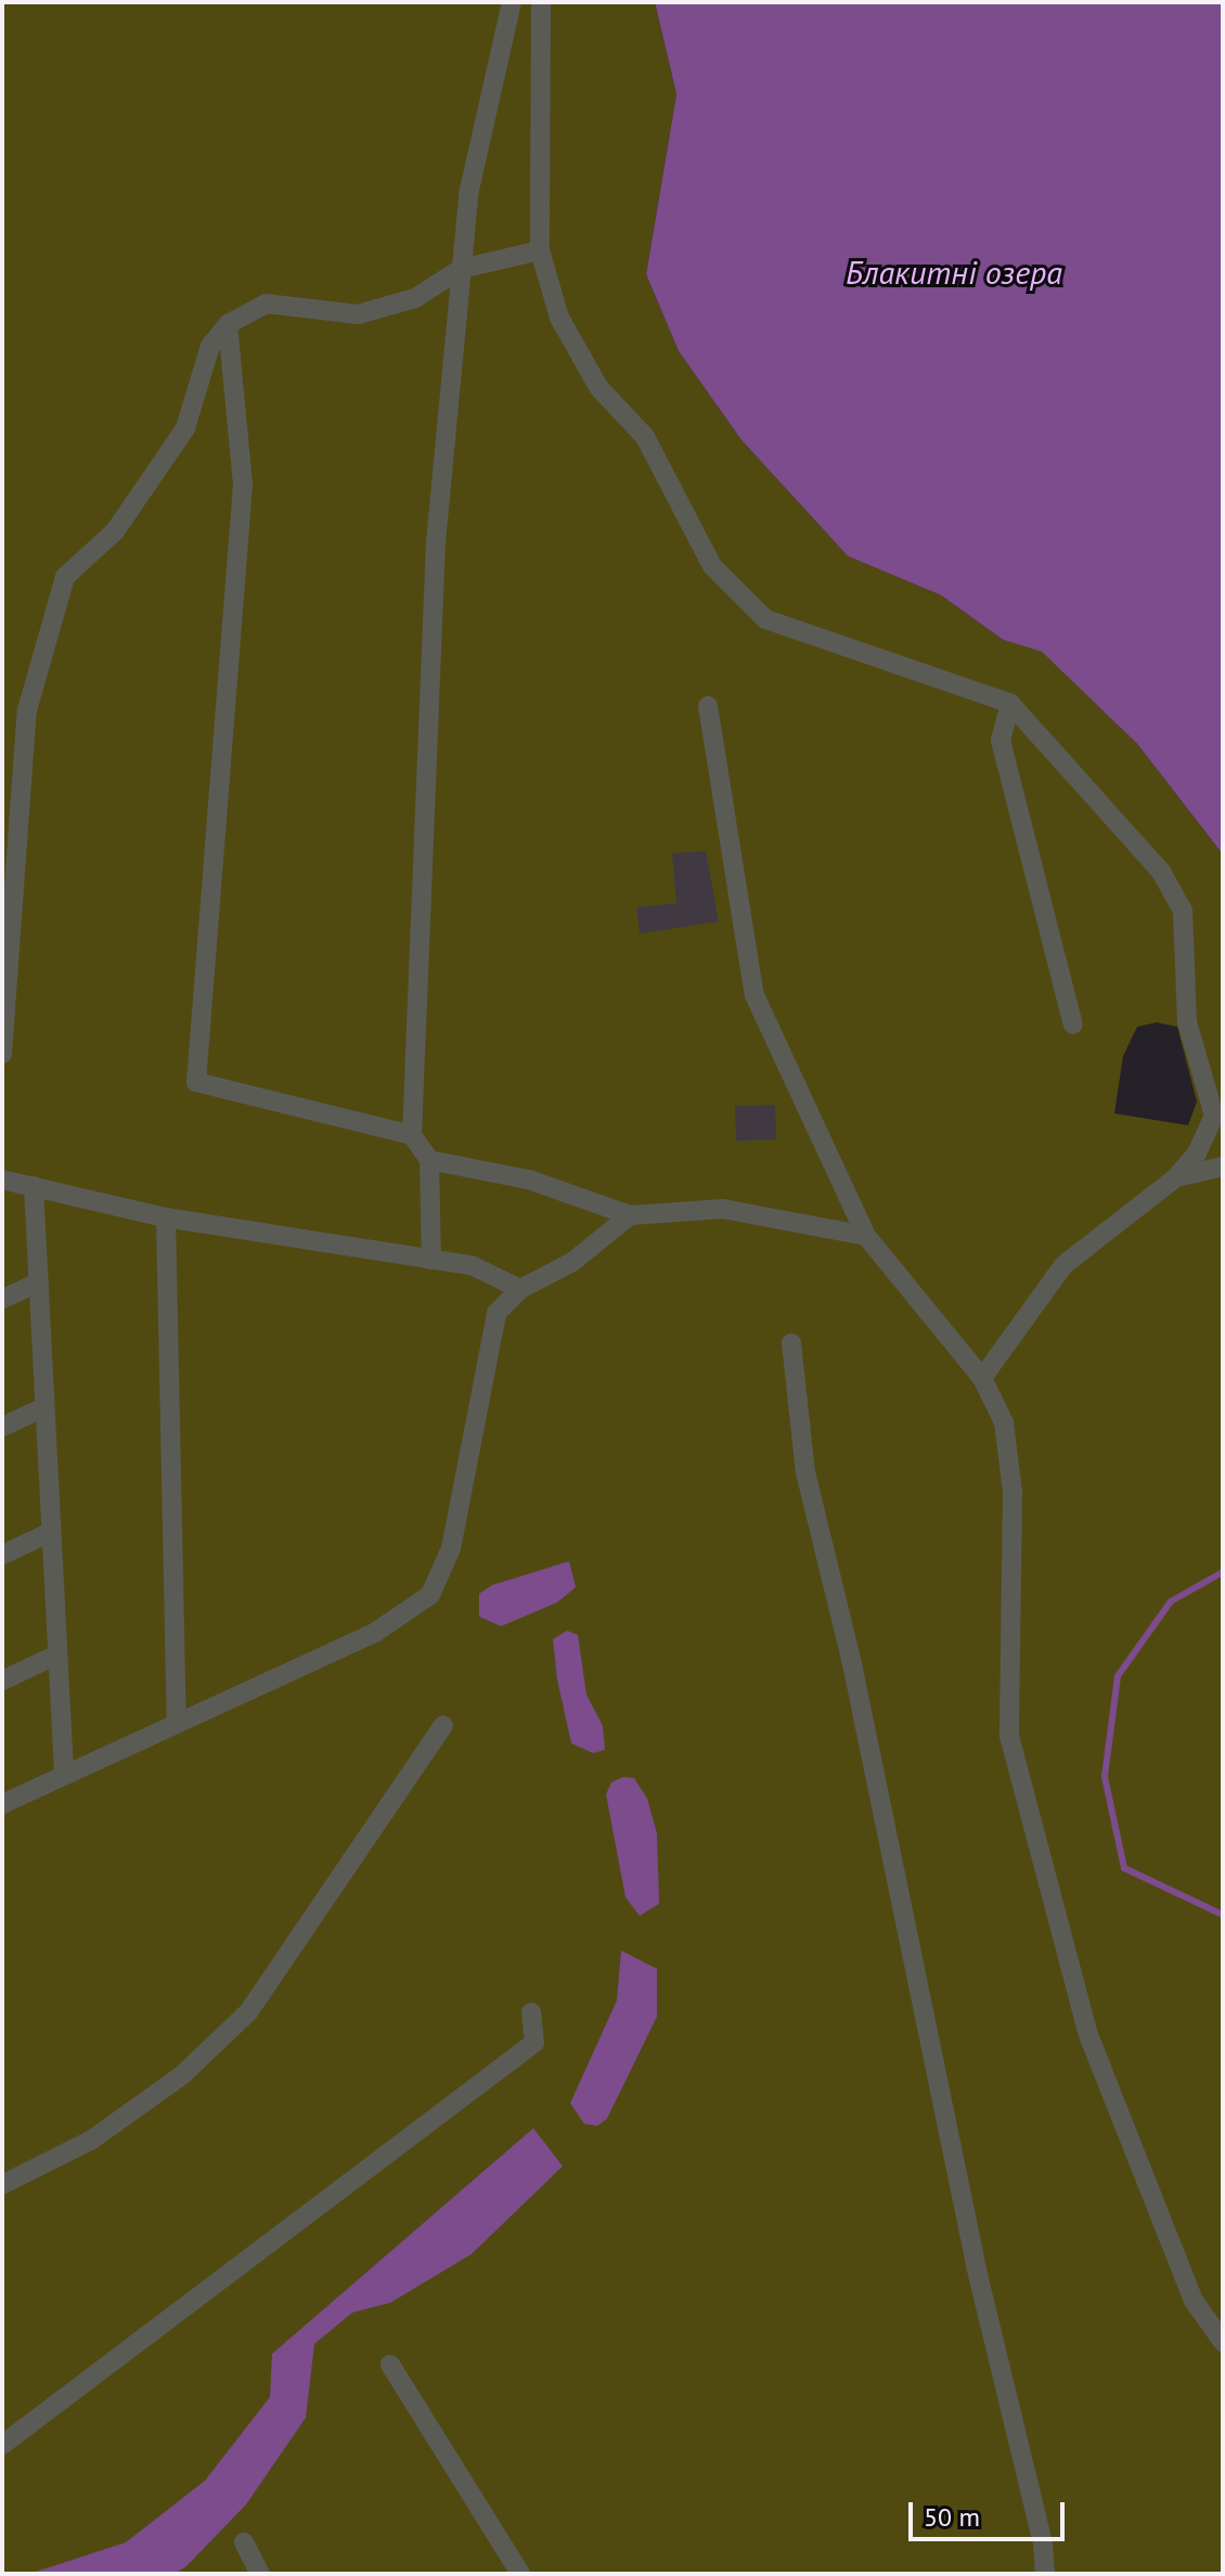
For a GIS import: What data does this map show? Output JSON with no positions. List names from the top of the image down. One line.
{"water":["Блакитні озера"],"scale_bar":"50 m"}
